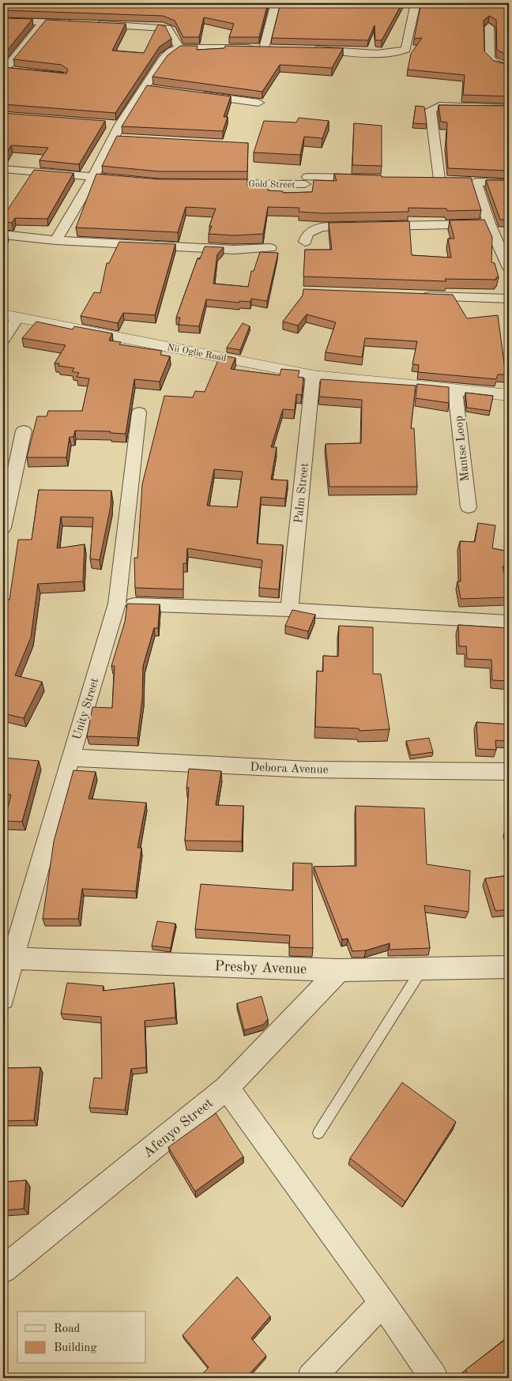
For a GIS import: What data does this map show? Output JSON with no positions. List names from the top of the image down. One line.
{"streets":{"street":["Gold Street","Nii Oglie Road","Mantse Loop","Palm Street","Unity Street","Debora Avenue","Presby Avenue","Afenyo Street"]},"crossings":[["Nii Oglie Road","Mantse Loop"],["Nii Oglie Road","Palm Street"],["Unity Street","Debora Avenue"],["Unity Street","Presby Avenue"],["Presby Avenue","Afenyo Street"]],"legend":["Road","Building"]}
